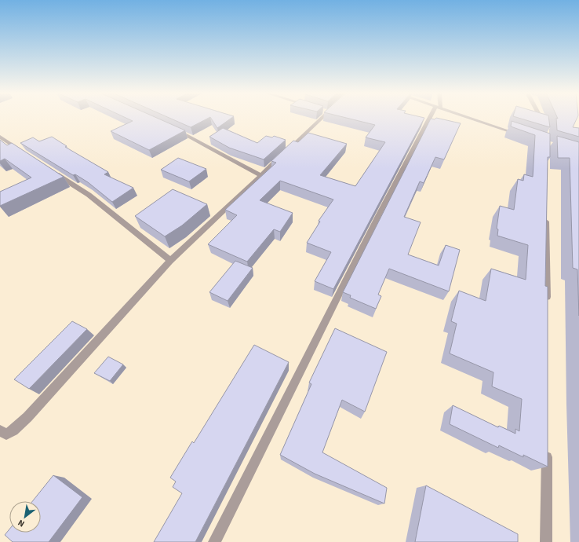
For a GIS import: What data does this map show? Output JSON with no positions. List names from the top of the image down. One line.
{"north":"bottom left"}
